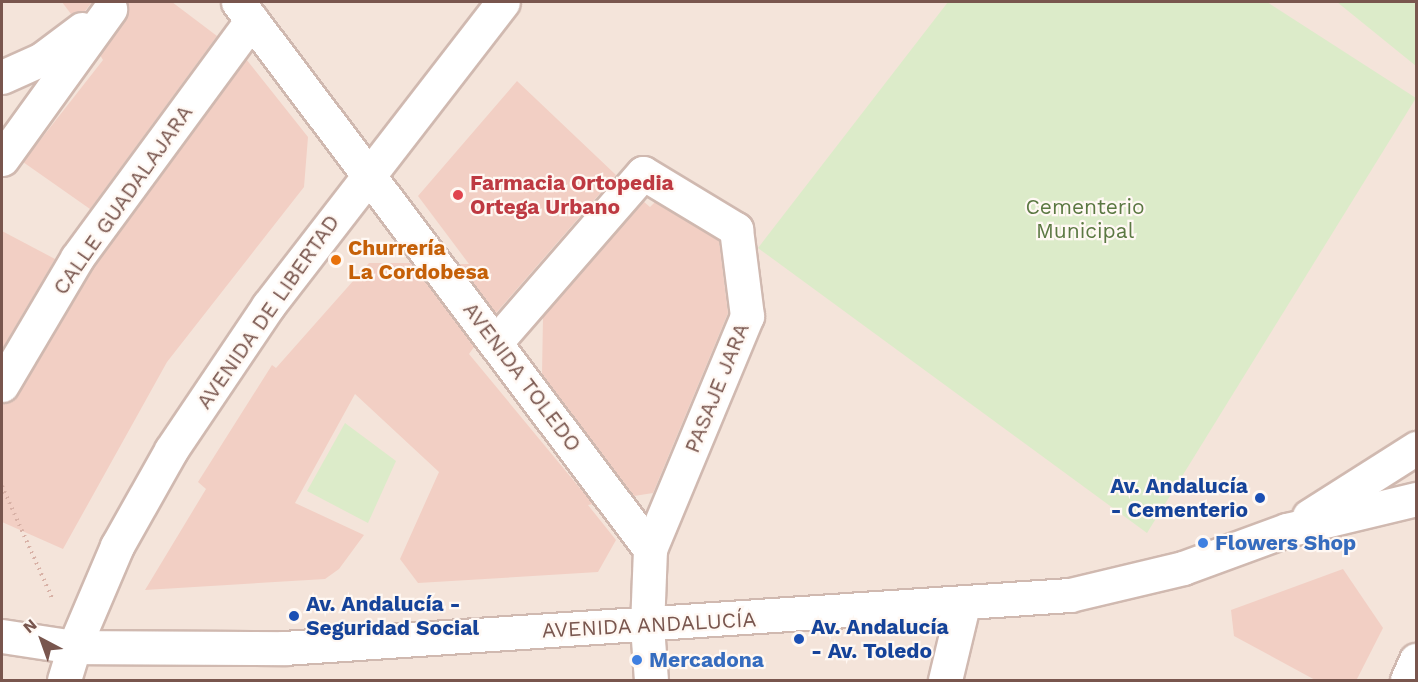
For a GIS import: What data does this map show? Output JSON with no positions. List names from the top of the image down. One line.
{"streets":{"street":["CALLE GUADALAJARA","AVENIDA DE LIBERTAD","AVENIDA TOLEDO","PASAJE JARA","AVENIDA ANDALUCÍA"]},"crossings":[["CALLE GUADALAJARA","AVENIDA TOLEDO"],["AVENIDA DE LIBERTAD","AVENIDA TOLEDO"],["AVENIDA DE LIBERTAD","AVENIDA ANDALUCÍA"],["AVENIDA TOLEDO","PASAJE JARA"]],"parks":["Cementerio Municipal"],"places":["Farmacia Ortopedia Ortega Urbano","Churrería La Cordobesa","Av. Andalucía - Cementerio","Flowers Shop","Av. Andalucía - Seguridad Social","Av. Andalucía - Av. Toledo","Mercadona"],"north":"top left"}
